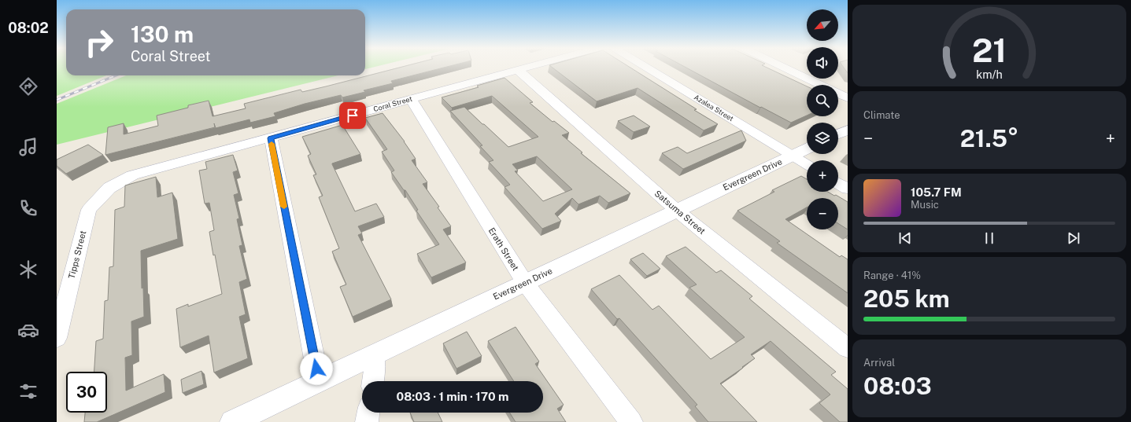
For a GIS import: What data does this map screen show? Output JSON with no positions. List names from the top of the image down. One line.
{"streets":{"street":["Coral Street","Azalea Street","Evergreen Drive","Satsuma Street","Erath Street","Tipps Street"]},"crossings":[["Coral Street","Satsuma Street"],["Coral Street","Erath Street"],["Coral Street","Tipps Street"],["Azalea Street","Evergreen Drive"],["Evergreen Drive","Satsuma Street"],["Evergreen Drive","Erath Street"]],"north":"bottom left","page":{"tabs":"08:02","map_buttons":["+","−"],"turn":["130 m","Coral Street"],"tile":["Climate",["Range · 41%","205 km"],["Arrival","08:03"]],"heat":["−","21.5°","+"],"song":["105.7 FM","Music"],"limit":"30","trip":"08:03 · 1 min · 170 m","gauge":["21","km/h"]}}
